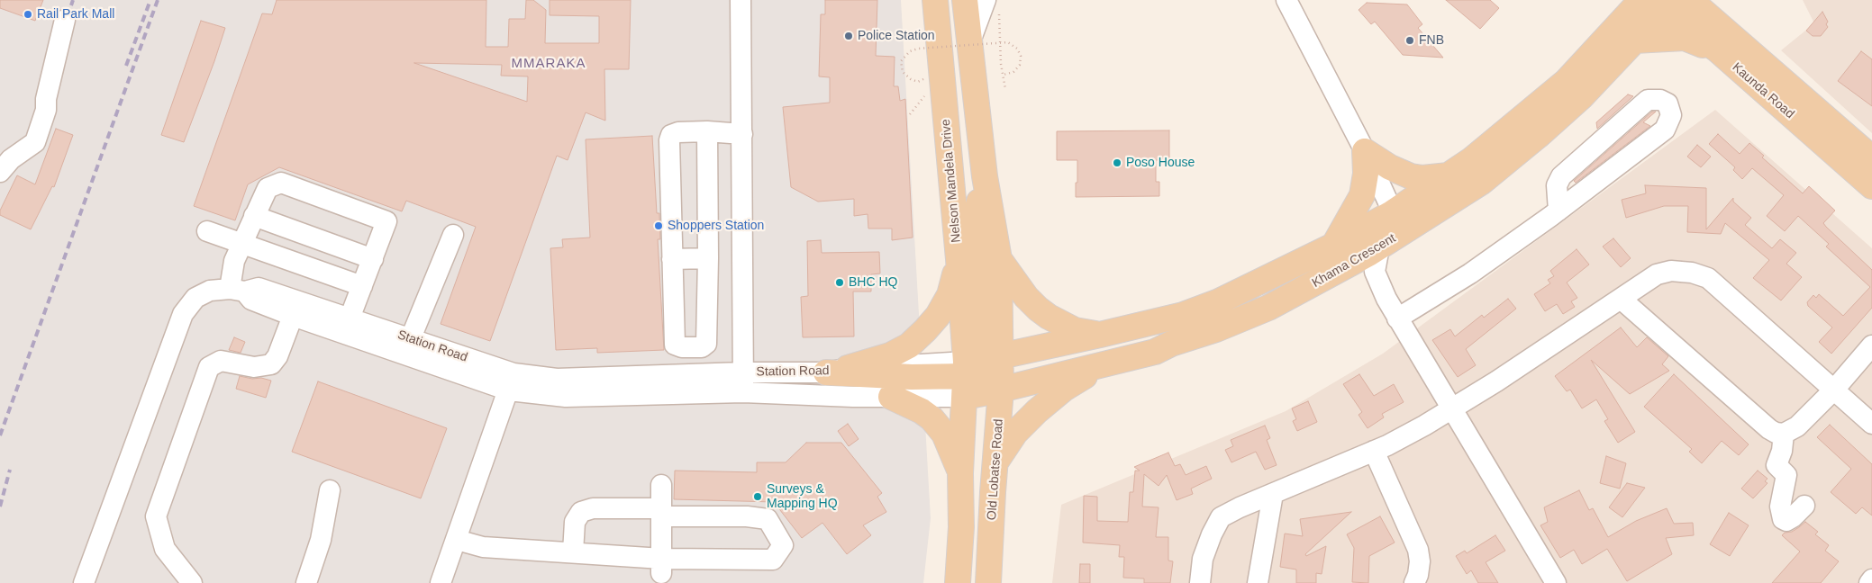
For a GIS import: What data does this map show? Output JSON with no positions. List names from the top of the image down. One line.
{"streets":{"main road":["Kaunda Road","Nelson Mandela Drive","Khama Crescent","Old Lobatse Road"],"street":["Station Road"]},"crossings":[["Kaunda Road","Khama Crescent"],["Nelson Mandela Drive","Khama Crescent"],["Nelson Mandela Drive","Station Road"],["Nelson Mandela Drive","Old Lobatse Road"],["Khama Crescent","Station Road"],["Khama Crescent","Old Lobatse Road"],["Station Road","Old Lobatse Road"]],"districts":["MMARAKA"],"places":["Rail Park Mall","Police Station","FNB","Poso House","Shoppers Station","BHC HQ","Surveys & Mapping HQ"]}
